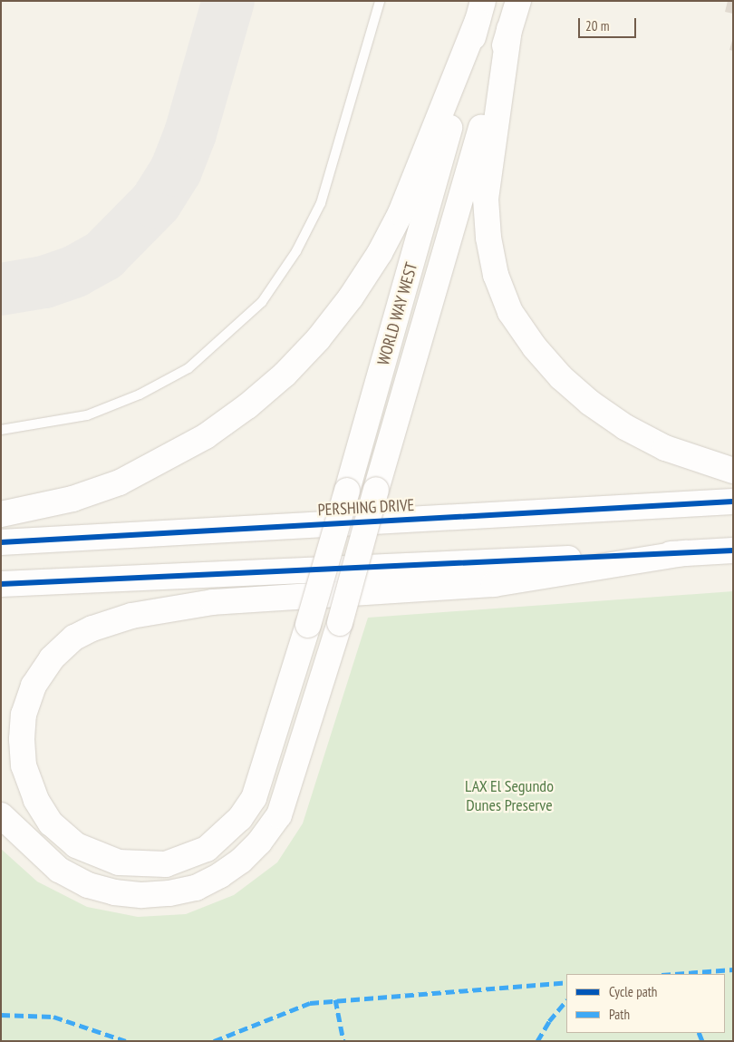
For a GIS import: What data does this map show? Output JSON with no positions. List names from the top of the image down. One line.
{"streets":{"main road":["WORLD WAY WEST","PERSHING DRIVE"]},"parks":["LAX El Segundo Dunes Preserve"],"legend":["Cycle path","Path"],"scale_bar":"20 m"}
